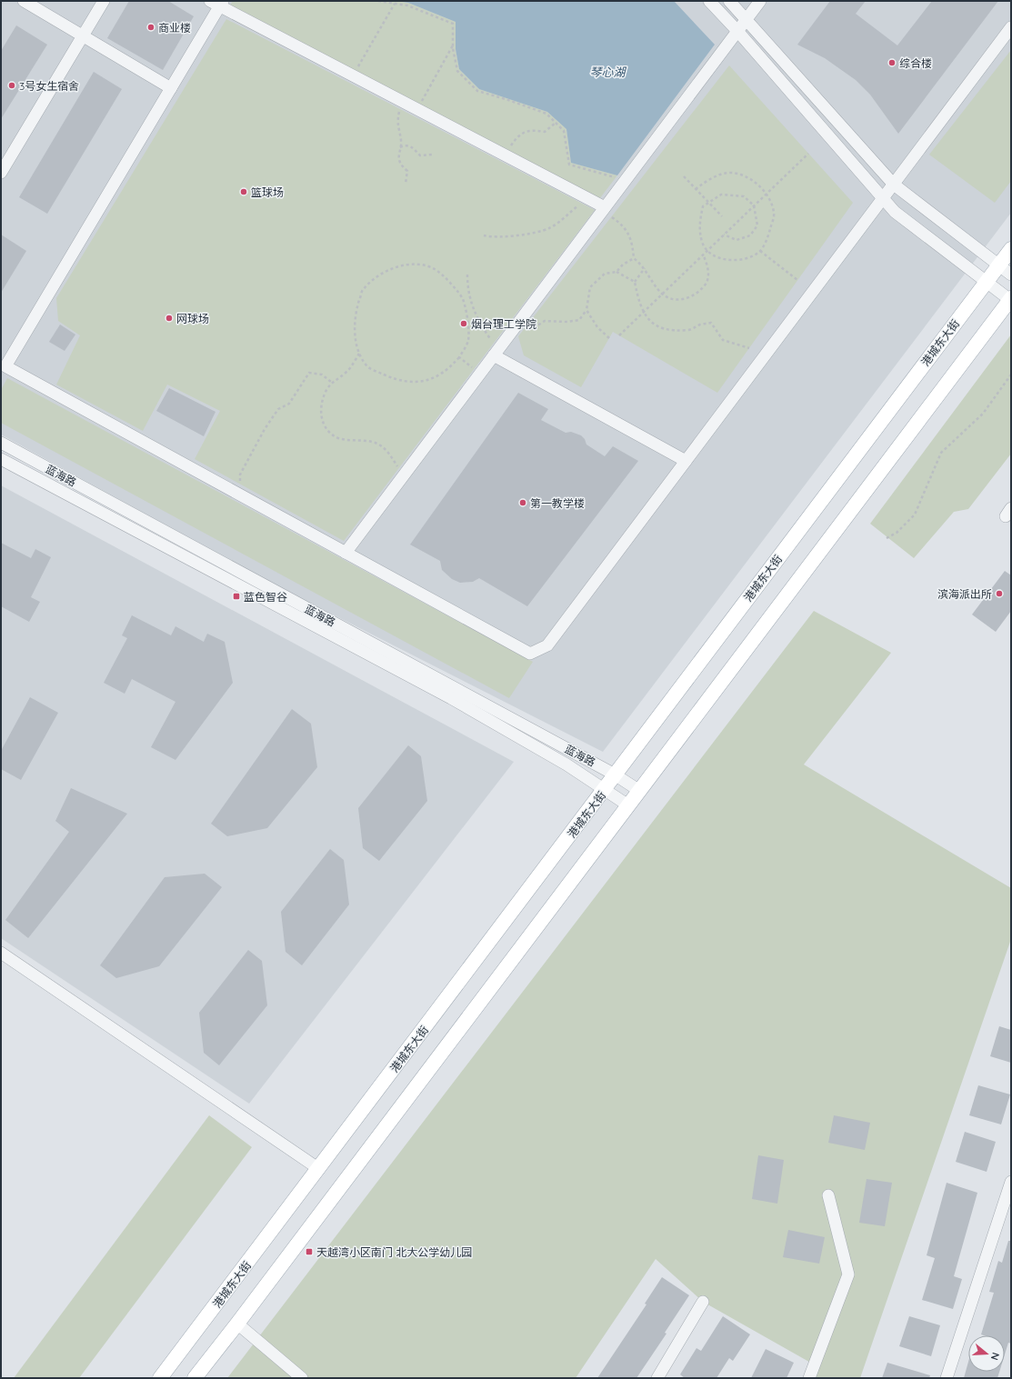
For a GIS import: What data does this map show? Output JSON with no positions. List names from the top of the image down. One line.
{"streets":{"main road":["港城东大街"],"street":["蓝海路"]},"crossings":[["港城东大街","蓝海路"]],"water":["琴心湖"],"places":{"other":["商业楼","综合楼","3号女生宿舍","篮球场","网球场","烟台理工学院","第一教学楼","滨海派出所"],"transit":["蓝色智谷","天越湾小区南门 北大公学幼儿园"]},"north":"right"}
